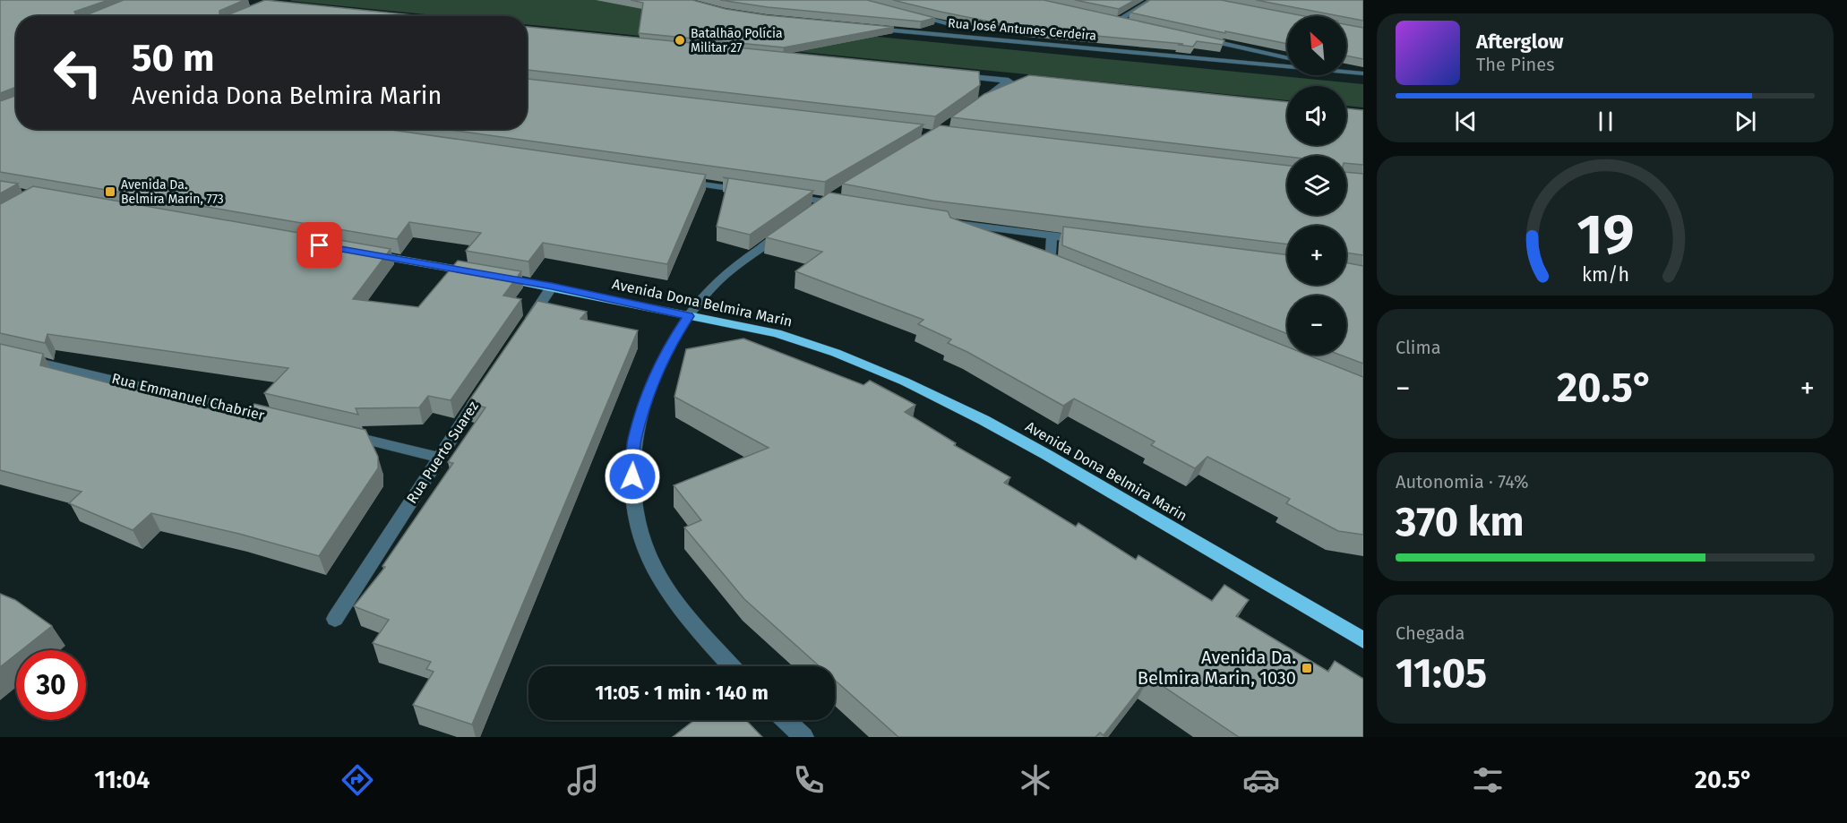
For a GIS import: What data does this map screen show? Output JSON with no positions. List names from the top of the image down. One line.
{"streets":{"main road":["Avenida Dona Belmira Marin"],"street":["Rua José Antunes Cerdeira","Rua Emmanuel Chabrier","Rua Puerto Suarez"]},"places":{"other":["Batalhão Polícia Militar 27"],"transit":["Avenida Da. Belmira Marin, 773","Avenida Da. Belmira Marin, 1030"]},"north":"top left","page":{"map_buttons":["+","−"],"turn":["50 m","Avenida Dona Belmira Marin"],"song":["Afterglow","The Pines"],"tile":["Clima",["Autonomia · 74%","370 km"],["Chegada","11:05"]],"heat":["−","20.5°","+"],"limit":"30","trip":"11:05 · 1 min · 140 m","tabs":["11:04","20.5°"],"gauge":["19","km/h"]}}
